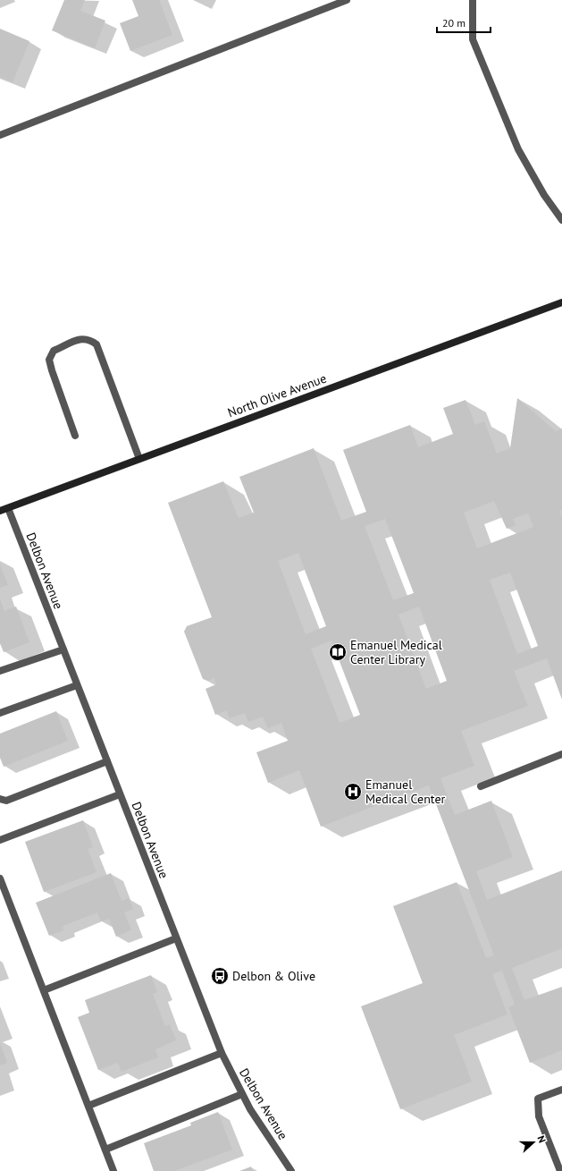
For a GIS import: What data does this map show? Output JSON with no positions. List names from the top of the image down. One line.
{"streets":{"street":["North Olive Avenue","Delbon Avenue"]},"crossings":[["North Olive Avenue","Delbon Avenue"]],"places":{"library":["Emanuel Medical Center Library"],"hospital":["Emanuel Medical Center"],"bus stop":["Delbon & Olive"]},"scale_bar":"20 m","north":"right"}
